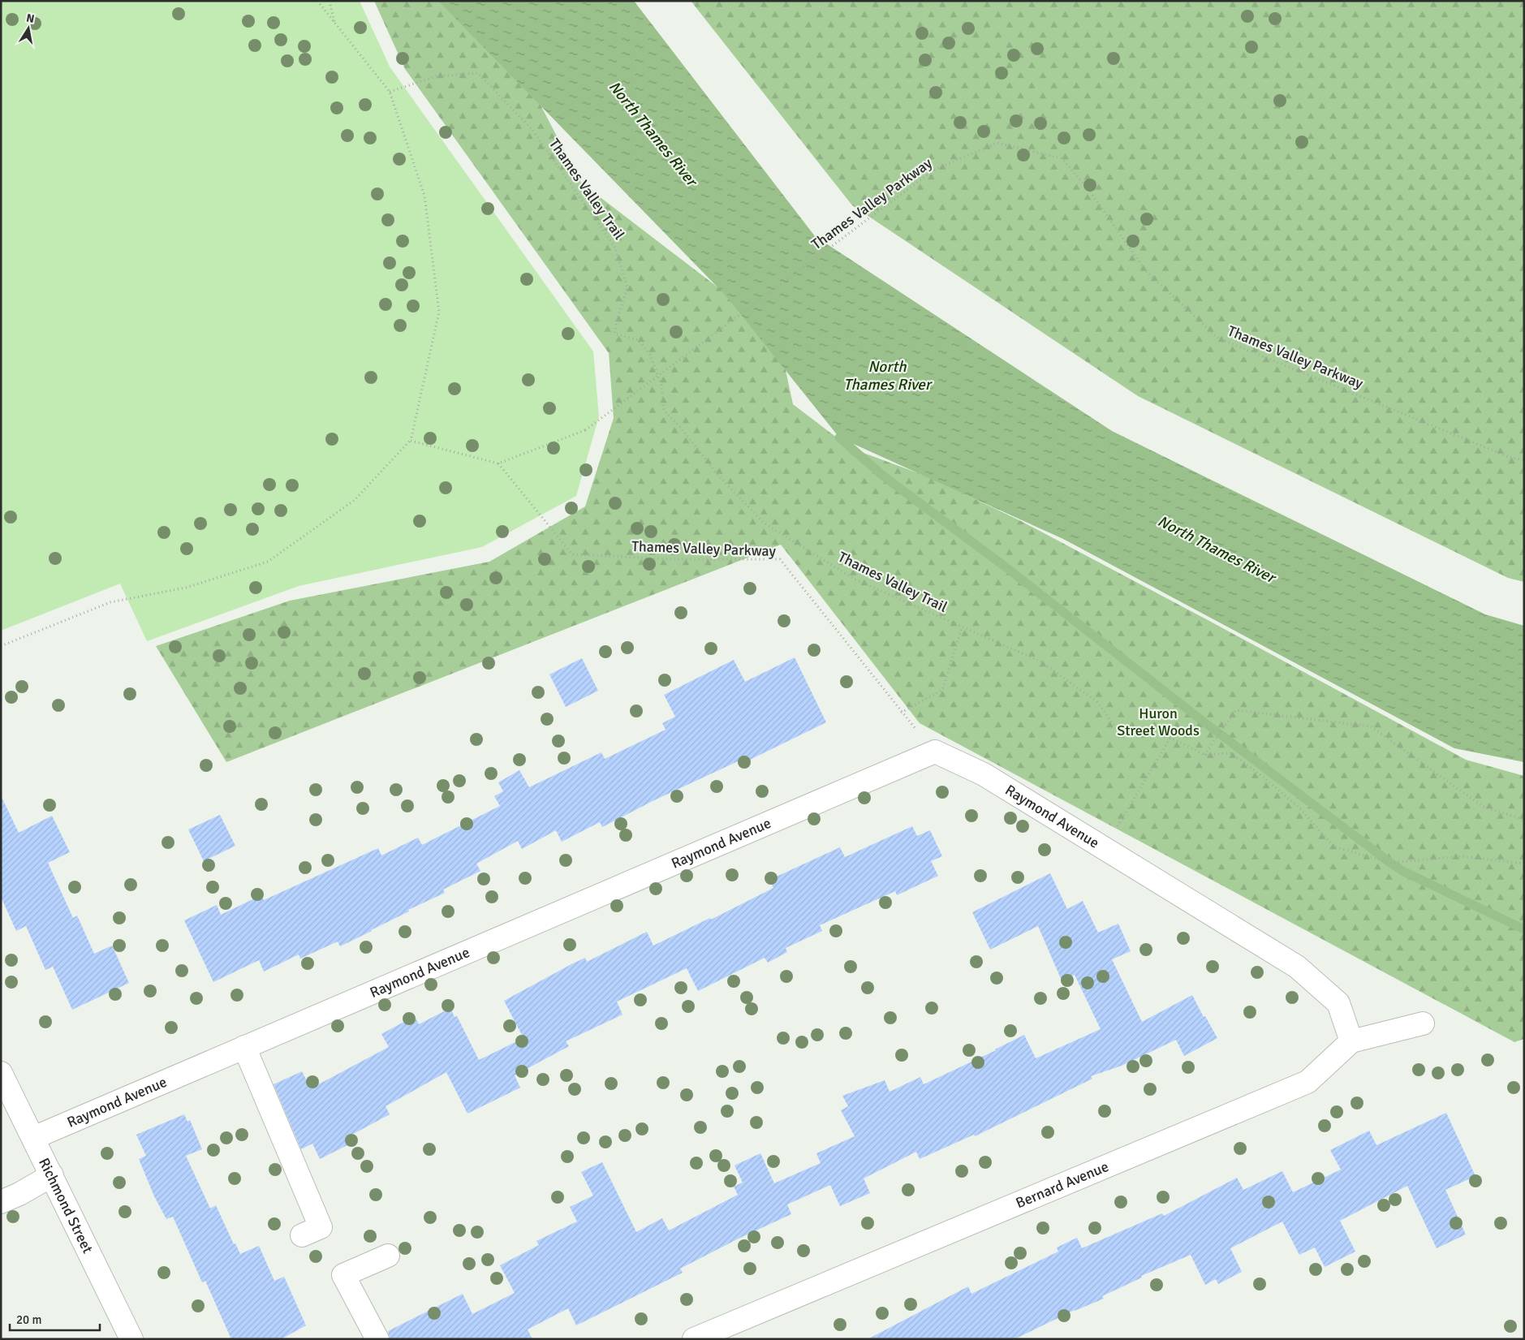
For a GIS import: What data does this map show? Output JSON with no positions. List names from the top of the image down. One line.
{"streets":{"street":["Raymond Avenue","Bernard Avenue","Richmond Street"],"path":["Thames Valley Trail","Thames Valley Parkway"]},"crossings":[["Thames Valley Parkway","Raymond Avenue"],["Raymond Avenue","Bernard Avenue"],["Raymond Avenue","Richmond Street"]],"water":["North Thames River"],"parks":["Huron Street Woods"],"scale_bar":"20 m","north":"top"}
